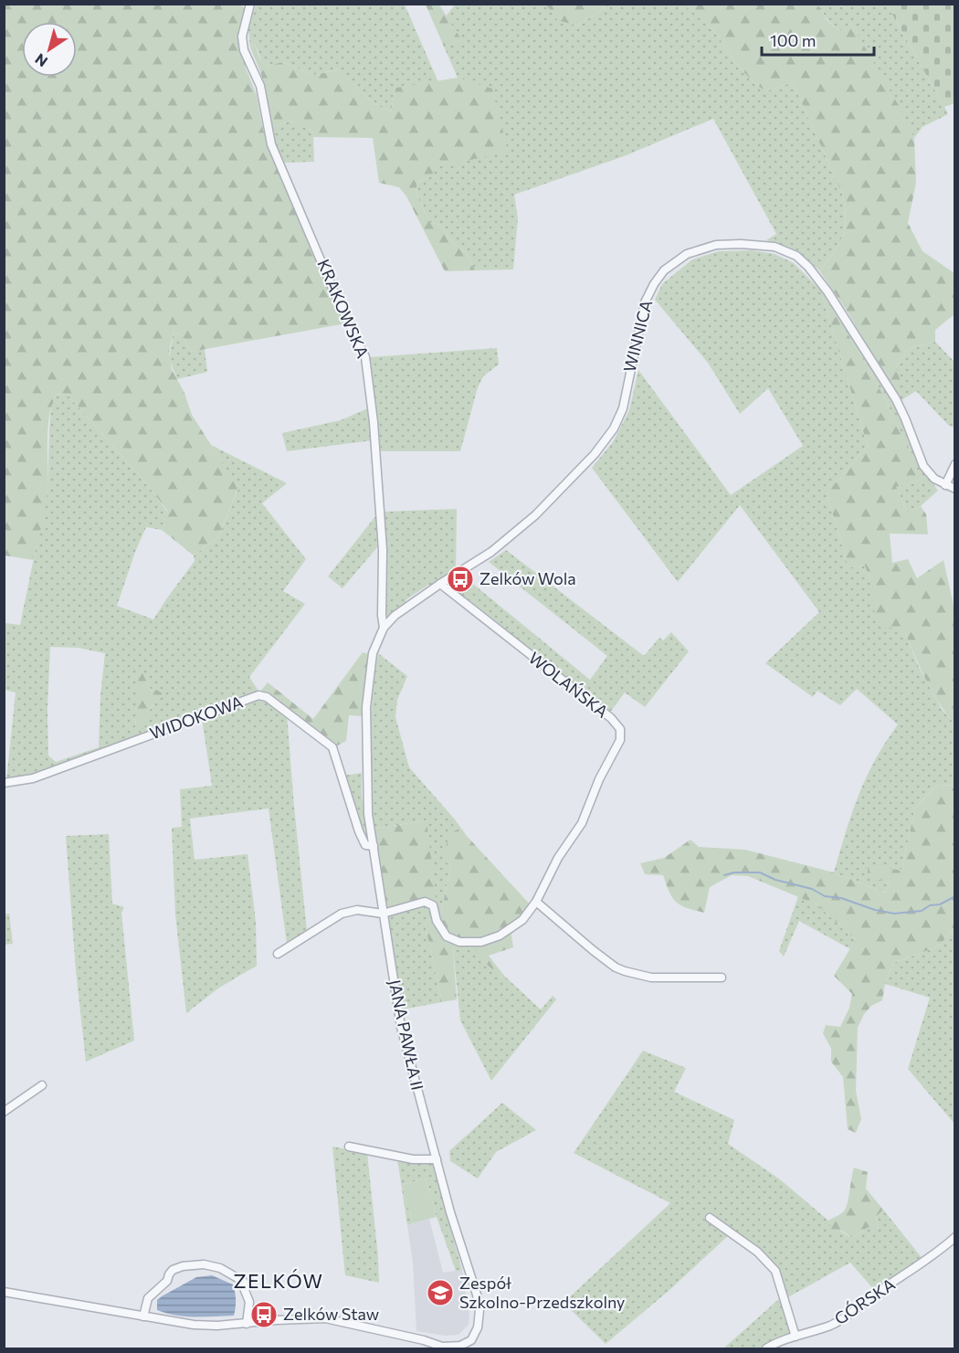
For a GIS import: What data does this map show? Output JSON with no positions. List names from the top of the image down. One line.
{"streets":{"street":["KRAKOWSKA","WINNICA","WOLAŃSKA","WIDOKOWA","JANA PAWŁA II","GÓRSKA"]},"crossings":[["KRAKOWSKA","JANA PAWŁA II"],["WINNICA","JANA PAWŁA II"],["WOLAŃSKA","JANA PAWŁA II"],["WIDOKOWA","JANA PAWŁA II"]],"districts":["ZELKÓW"],"places":{"bus stop":["Zelków Wola","Zelków Staw"],"school or university":["Zespół Szkolno-Przedszkolny"]},"scale_bar":"100 m","north":"bottom left"}
